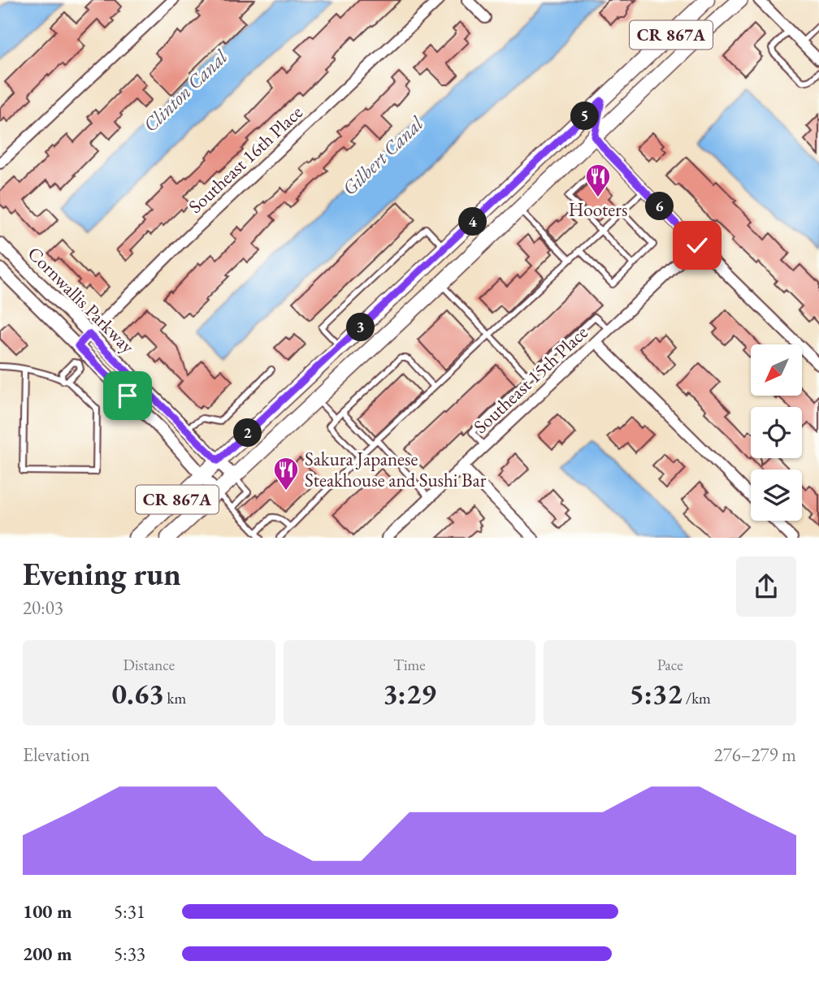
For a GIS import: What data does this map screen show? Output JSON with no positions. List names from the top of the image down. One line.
{"streets":{"main road":["CR 867A"],"street":["Southeast 16th Place","Cornwallis Parkway","Southeast 15th Place"]},"crossings":[["CR 867A","Cornwallis Parkway"],["Southeast 16th Place","Cornwallis Parkway"]],"water":["Clinton Canal","Gilbert Canal"],"places":{"restaurant":["Hooters","Sakura Japanese Steakhouse and Sushi Bar"]},"north":"bottom left","page":{"pins":["5","6","4","3","2"],"heading":["Evening run","20:03"],"stats":[["Distance","0.63 km"],["Time","3:29"],["Pace","5:32 /km"]],"chart":["Elevation","276–279 m"],"list":[{"name":"100 m","note":"5:31"},{"name":"200 m","note":"5:33"}]}}
